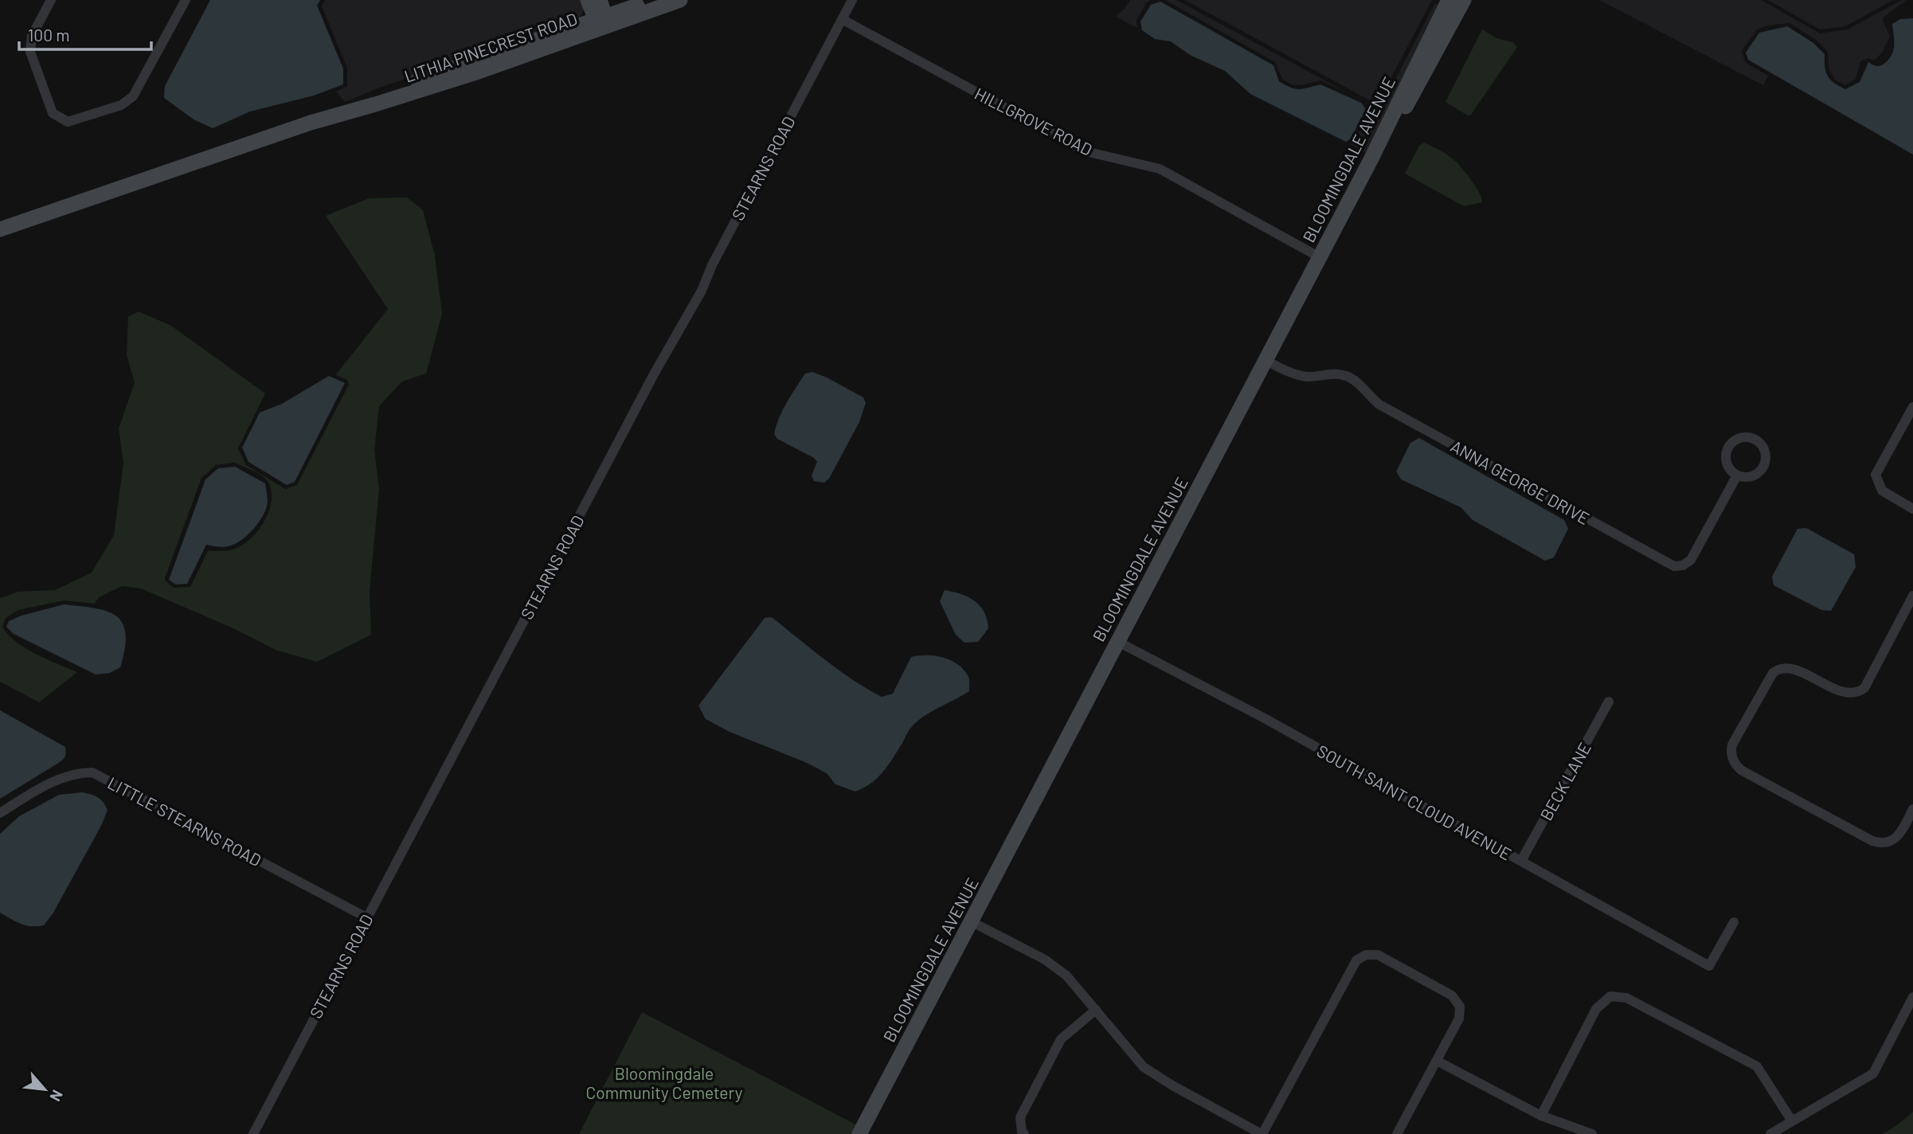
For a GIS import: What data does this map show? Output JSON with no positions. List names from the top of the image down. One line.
{"streets":{"main road":["LITHIA PINECREST ROAD","BLOOMINGDALE AVENUE"],"street":["HILLGROVE ROAD","STEARNS ROAD","ANNA GEORGE DRIVE","BECK LANE","SOUTH SAINT CLOUD AVENUE","LITTLE STEARNS ROAD"]},"crossings":[["HILLGROVE ROAD","BLOOMINGDALE AVENUE"],["HILLGROVE ROAD","STEARNS ROAD"],["BLOOMINGDALE AVENUE","ANNA GEORGE DRIVE"],["BLOOMINGDALE AVENUE","SOUTH SAINT CLOUD AVENUE"],["STEARNS ROAD","LITTLE STEARNS ROAD"],["BECK LANE","SOUTH SAINT CLOUD AVENUE"]],"parks":["Bloomingdale Community Cemetery"],"scale_bar":"100 m","north":"bottom right"}
